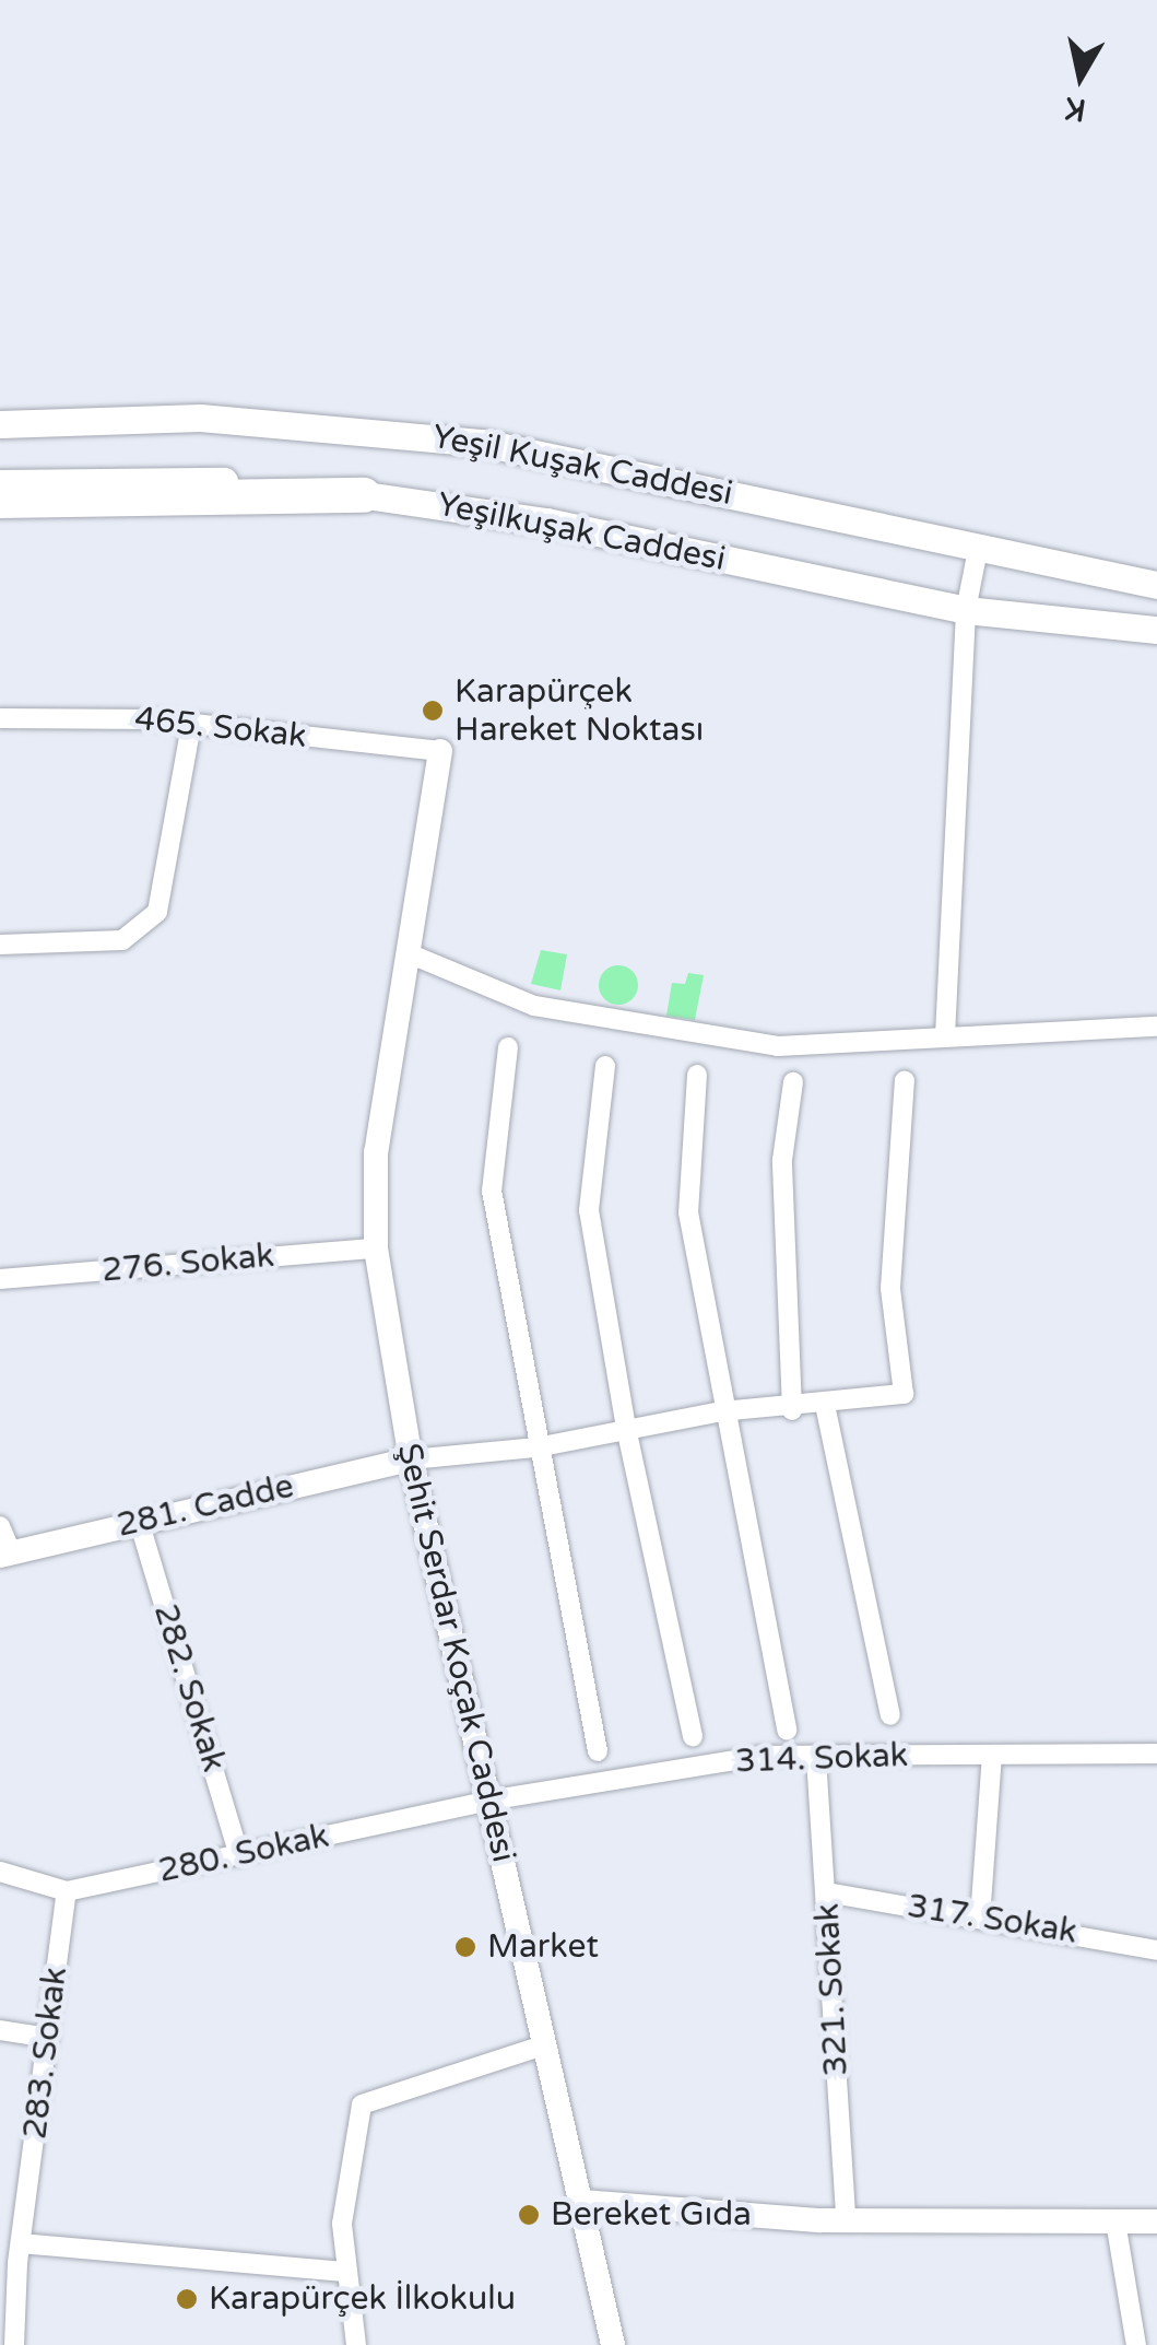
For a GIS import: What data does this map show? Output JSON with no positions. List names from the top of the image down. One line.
{"streets":{"main road":["Yeşil Kuşak Caddesi","Yeşilkuşak Caddesi"],"street":["465. Sokak","276. Sokak","281. Cadde","Şehit Serdar Koçak Caddesi","282. Sokak","314. Sokak","280. Sokak","317. Sokak","321. Sokak","283. Sokak"]},"crossings":[["465. Sokak","Şehit Serdar Koçak Caddesi"],["276. Sokak","Şehit Serdar Koçak Caddesi"],["281. Cadde","Şehit Serdar Koçak Caddesi"],["281. Cadde","282. Sokak"],["Şehit Serdar Koçak Caddesi","314. Sokak"],["Şehit Serdar Koçak Caddesi","280. Sokak"],["282. Sokak","280. Sokak"],["314. Sokak","280. Sokak"],["314. Sokak","321. Sokak"],["280. Sokak","283. Sokak"],["317. Sokak","321. Sokak"]],"places":["Karapürçek Hareket Noktası","Market","Bereket Gıda","Karapürçek İlkokulu"],"north":"bottom"}
